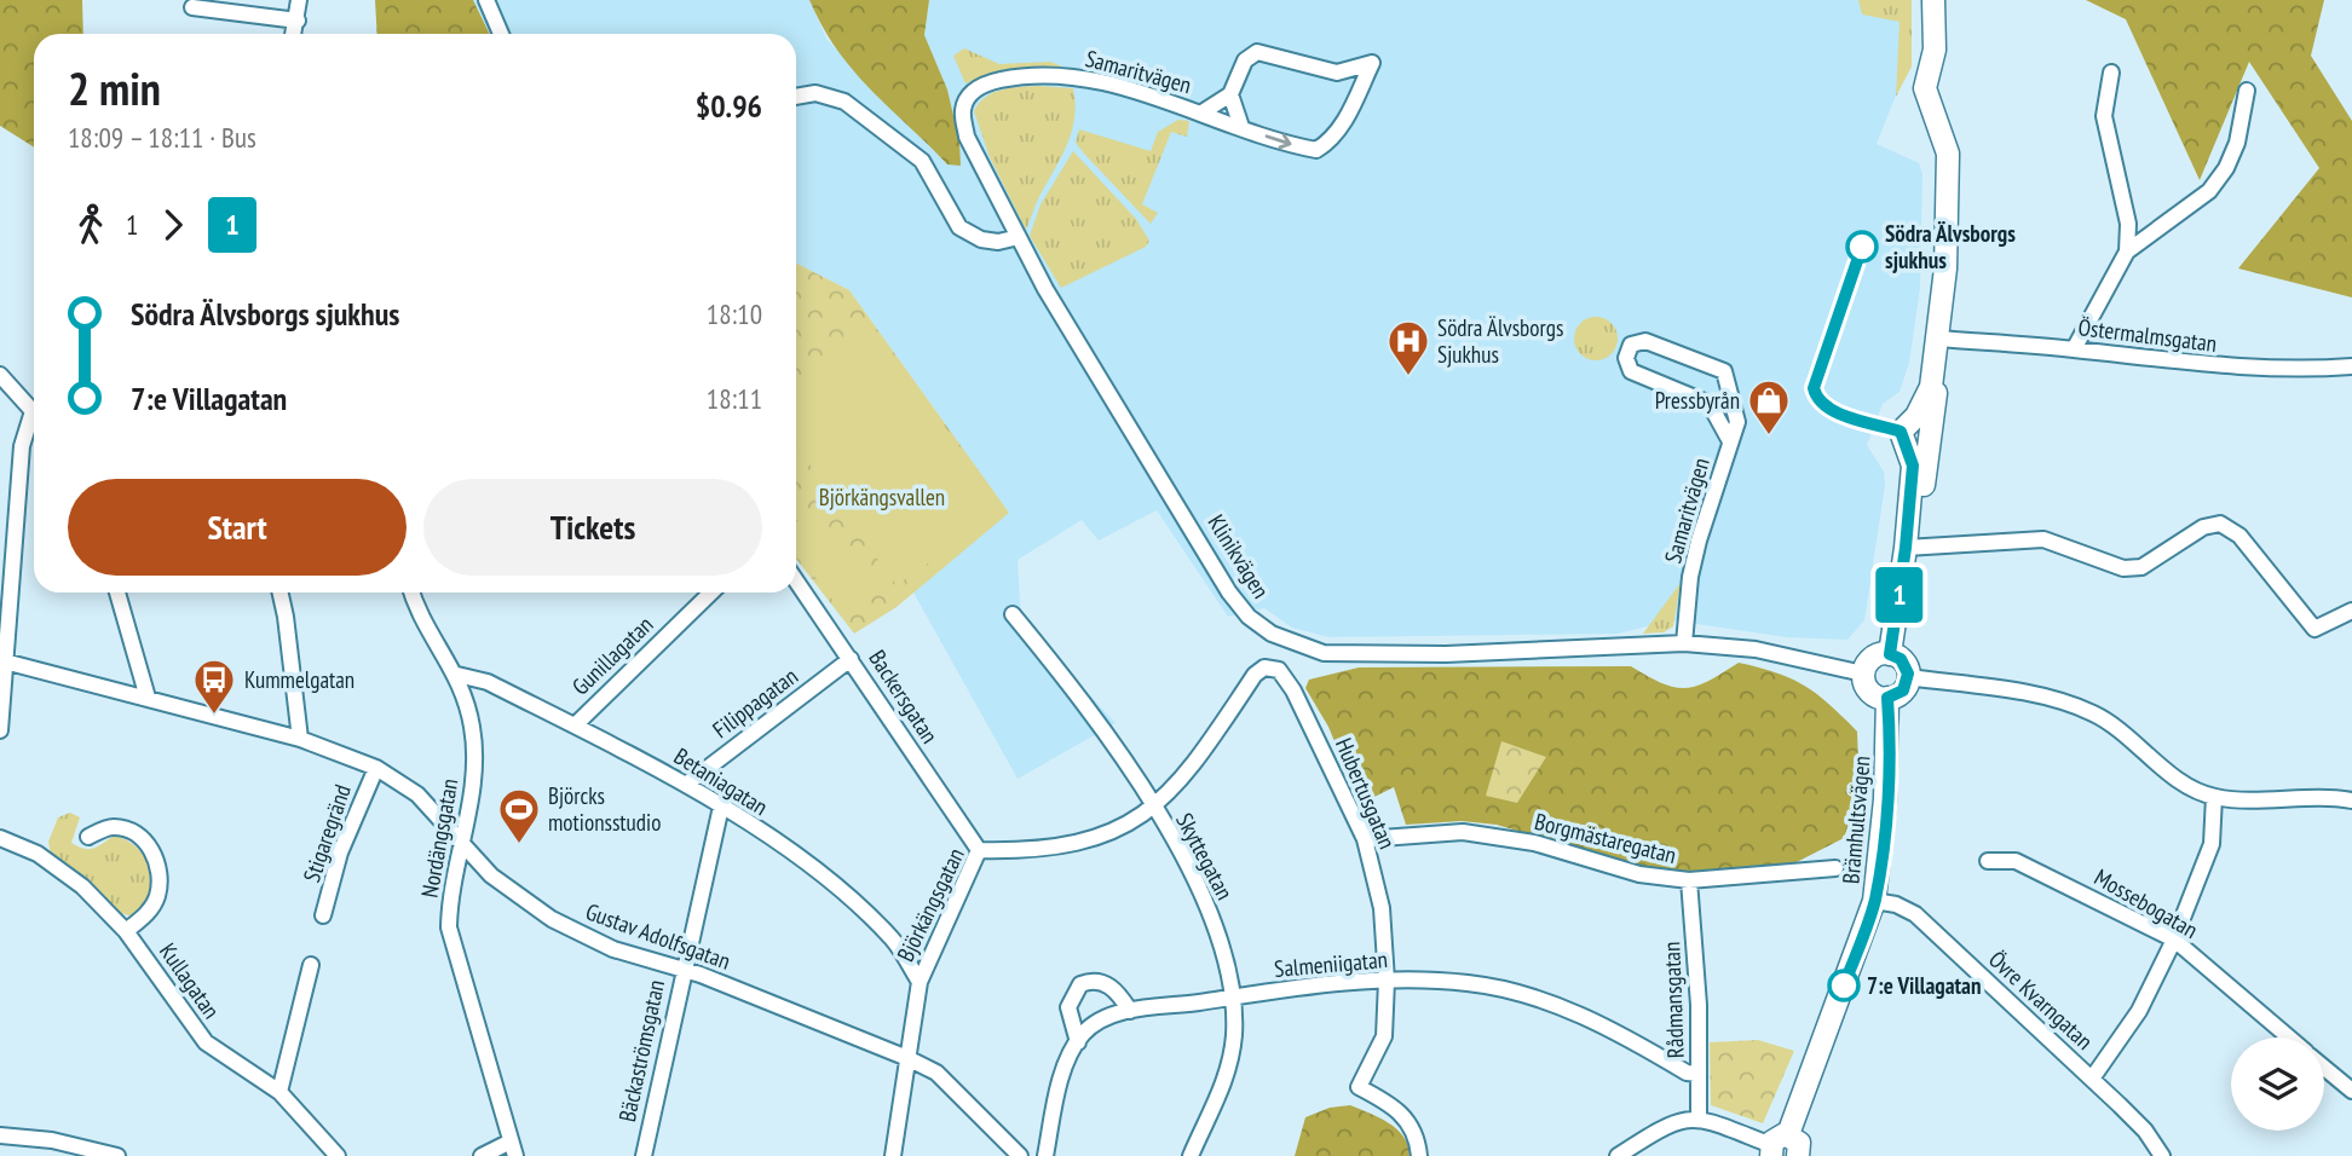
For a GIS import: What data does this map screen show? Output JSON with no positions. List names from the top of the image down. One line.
{"streets":{"street":["Samaritvägen","Östermalmsgatan","Klinikvägen","Gunillagatan","Backersgatan","Filippagatan","Betaniagatan","Hubertusgatan","Brämhultsvägen","Stigaregränd","Nordängsgatan","Borgmästaregatan","Skyttegatan","Mossebogatan","Björkängsgatan","Gustav Adolfsgatan","Salmeniigatan","Kullagatan","Rådmansgatan","Övre Kvarngatan","Bäckaströmsgatan"]},"crossings":[["Samaritvägen","Klinikvägen"],["Klinikvägen","Brämhultsvägen"],["Gunillagatan","Betaniagatan"],["Backersgatan","Filippagatan"],["Backersgatan","Björkängsgatan"],["Filippagatan","Betaniagatan"],["Betaniagatan","Nordängsgatan"],["Betaniagatan","Björkängsgatan"],["Betaniagatan","Bäckaströmsgatan"],["Hubertusgatan","Borgmästaregatan"],["Hubertusgatan","Skyttegatan"],["Hubertusgatan","Björkängsgatan"],["Hubertusgatan","Salmeniigatan"],["Brämhultsvägen","Övre Kvarngatan"],["Stigaregränd","Gustav Adolfsgatan"],["Nordängsgatan","Gustav Adolfsgatan"],["Borgmästaregatan","Rådmansgatan"],["Skyttegatan","Björkängsgatan"],["Skyttegatan","Salmeniigatan"],["Björkängsgatan","Gustav Adolfsgatan"],["Gustav Adolfsgatan","Bäckaströmsgatan"],["Salmeniigatan","Rådmansgatan"]],"parks":["Björkängsvallen"],"places":{"other":["Södra Älvsborgs sjukhus","7:e Villagatan"],"hospital":["Södra Älvsborgs Sjukhus"],"shop":["Pressbyrån"],"bus stop":["Kummelgatan"],"sports":["Björcks motionsstudio"]},"lines":["bus line 1"],"page":{"on_map":"1","heading":["2 min","18:09 – 18:11 · Bus","$0.96"],"legs":["1","1"],"list":[{"name":"Södra Älvsborgs sjukhus","value":"18:10"},{"name":"7:e Villagatan","value":"18:11"}],"buttons":["Start","Tickets"]}}
